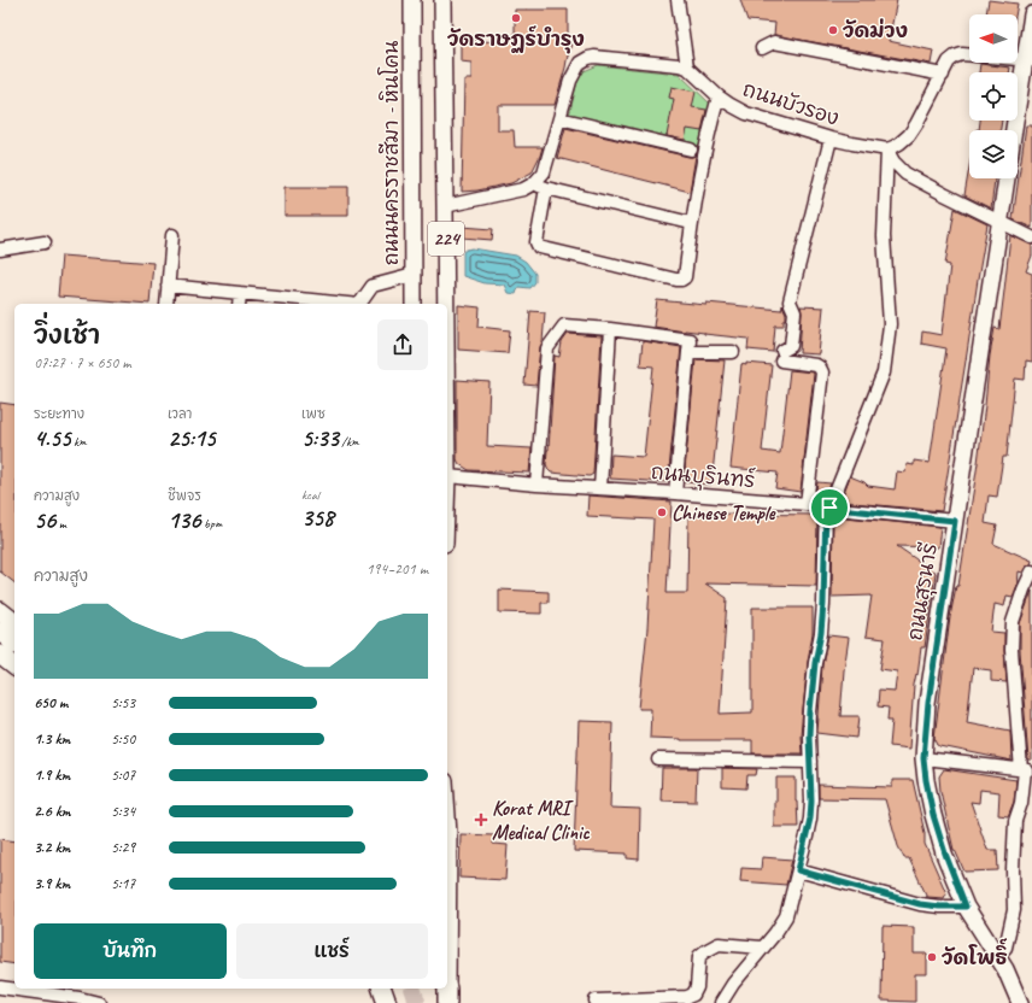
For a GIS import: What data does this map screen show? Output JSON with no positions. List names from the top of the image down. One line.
{"streets":{"main road":["ถนนนครราชสีมา - หินโคน","224","ถนนสุรนารี"],"street":["ถนนบัวรอง","ถนนบุรินทร์"]},"crossings":[["ถนนบุรินทร์","ถนนสุรนารี"]],"places":{"other":["วัดราษฏร์บำรุง","วัดม่วง","Chinese Temple","วัดโพธิ์"],"health":["Korat MRI Medical Clinic"]},"north":"left","page":{"heading":["วิ่งเช้า","07:27 · 7 × 650 m"],"stats":[["ระยะทาง","4.55 km"],["เวลา","25:15"],["เพซ","5:33 /km"],["ความสูง","56 m"],["ชีพจร","136 bpm"],["kcal","358"]],"chart":["ความสูง","194–201 m"],"list":[{"name":"650 m","note":"5:53"},{"name":"1.3 km","note":"5:50"},{"name":"1.9 km","note":"5:07"},{"name":"2.6 km","note":"5:34"},{"name":"3.2 km","note":"5:29"},{"name":"3.9 km","note":"5:17"}],"buttons":["บันทึก","แชร์"]}}
